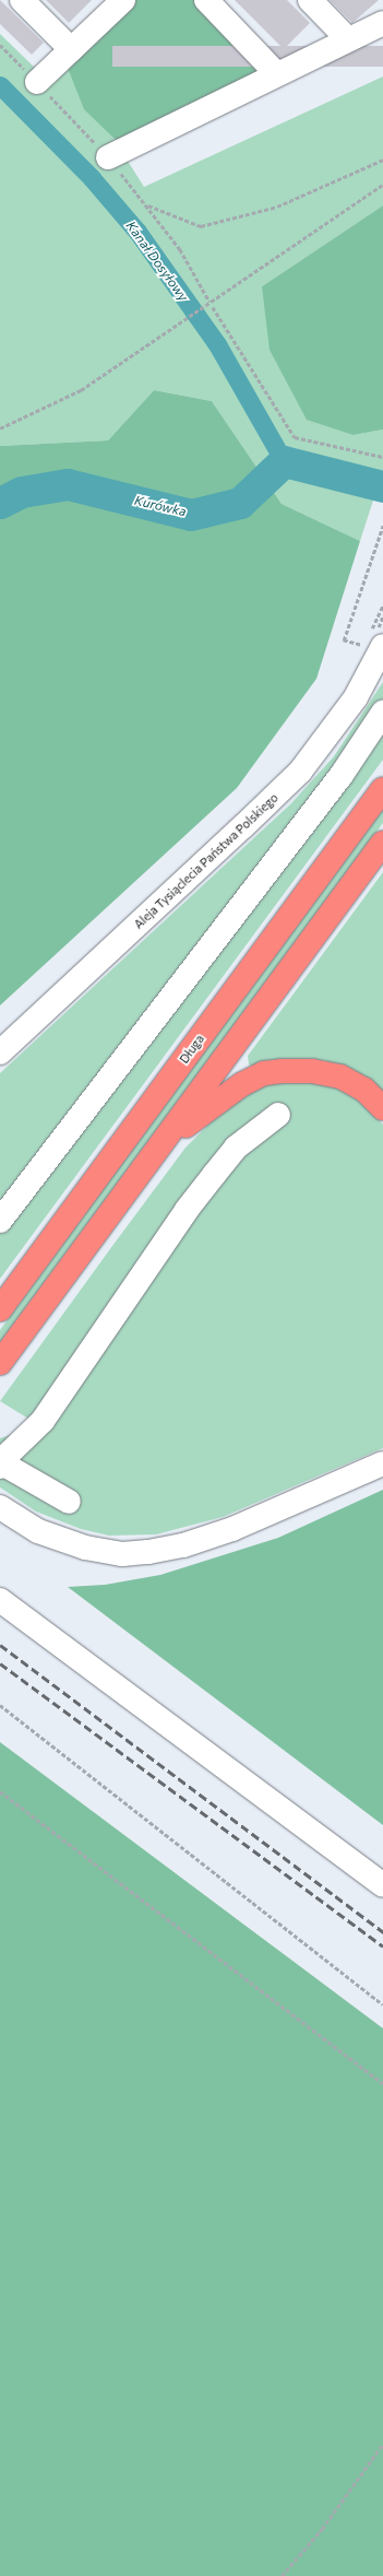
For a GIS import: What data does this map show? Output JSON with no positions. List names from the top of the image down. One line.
{"streets":{"highway":["Długa"],"street":["Aleja Tysiąclecia Państwa Polskiego"]},"water":["Kanał Dosyłowy","Kurówka"]}
